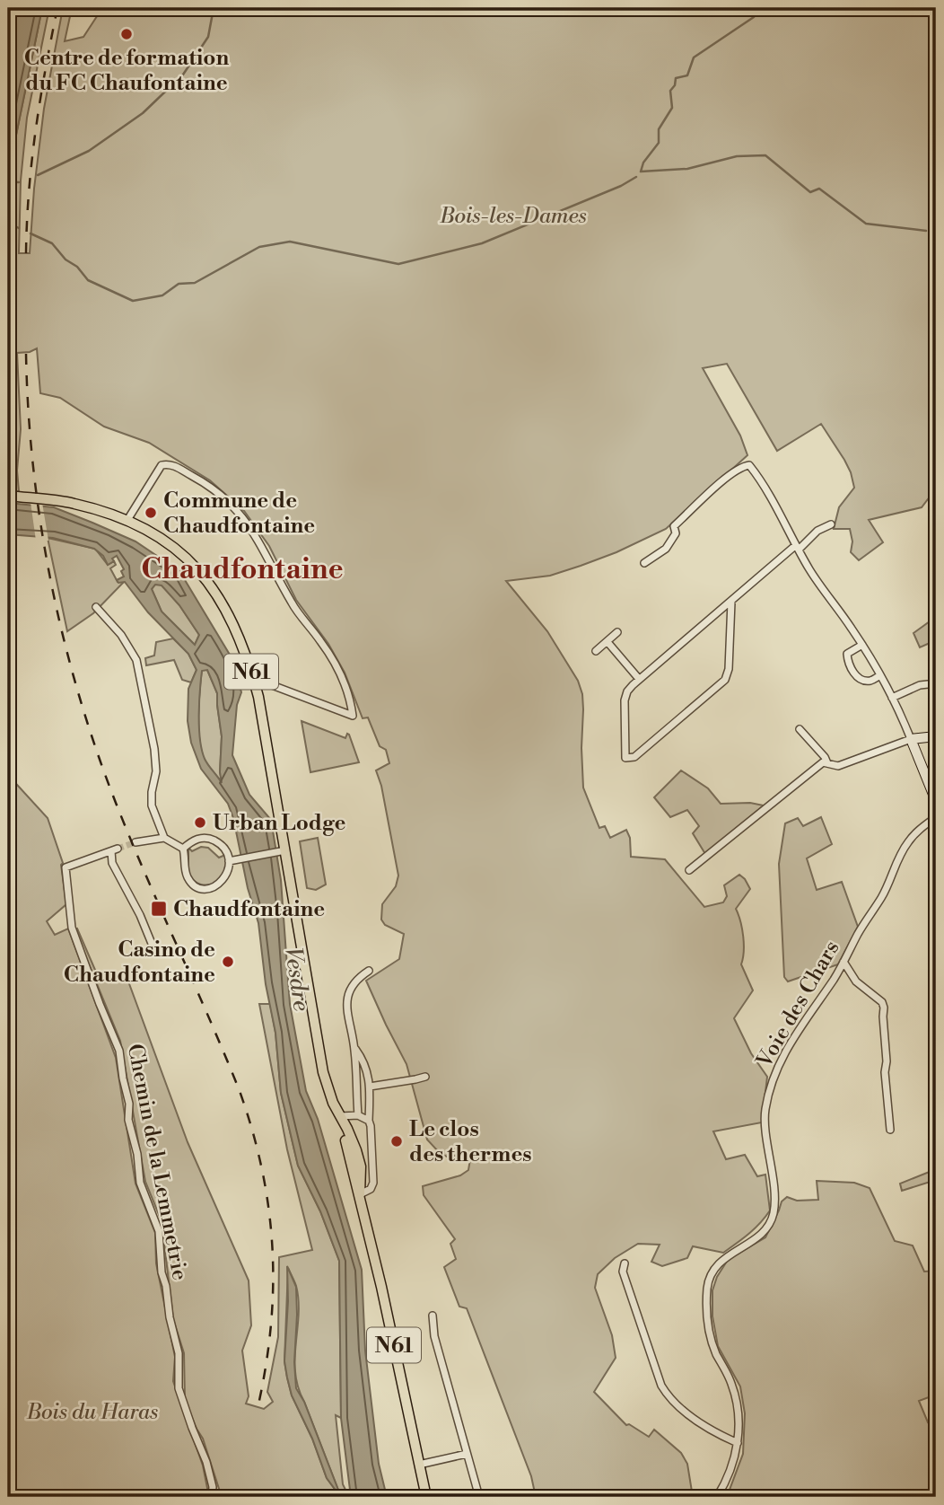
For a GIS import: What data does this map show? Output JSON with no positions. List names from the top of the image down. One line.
{"streets":{"main road":["N61"],"street":["Voie des Chars","Chemin de la Lemmetrie"]},"districts":["Chaudfontaine"],"water":["Vesdre"],"parks":["Bois-les-Dames","Bois du Haras"],"places":{"other":["Centre de formation du FC Chaufontaine","Commune de Chaudfontaine","Urban Lodge","Casino de Chaudfontaine","Le clos des thermes"],"transit":["Chaudfontaine"]}}
